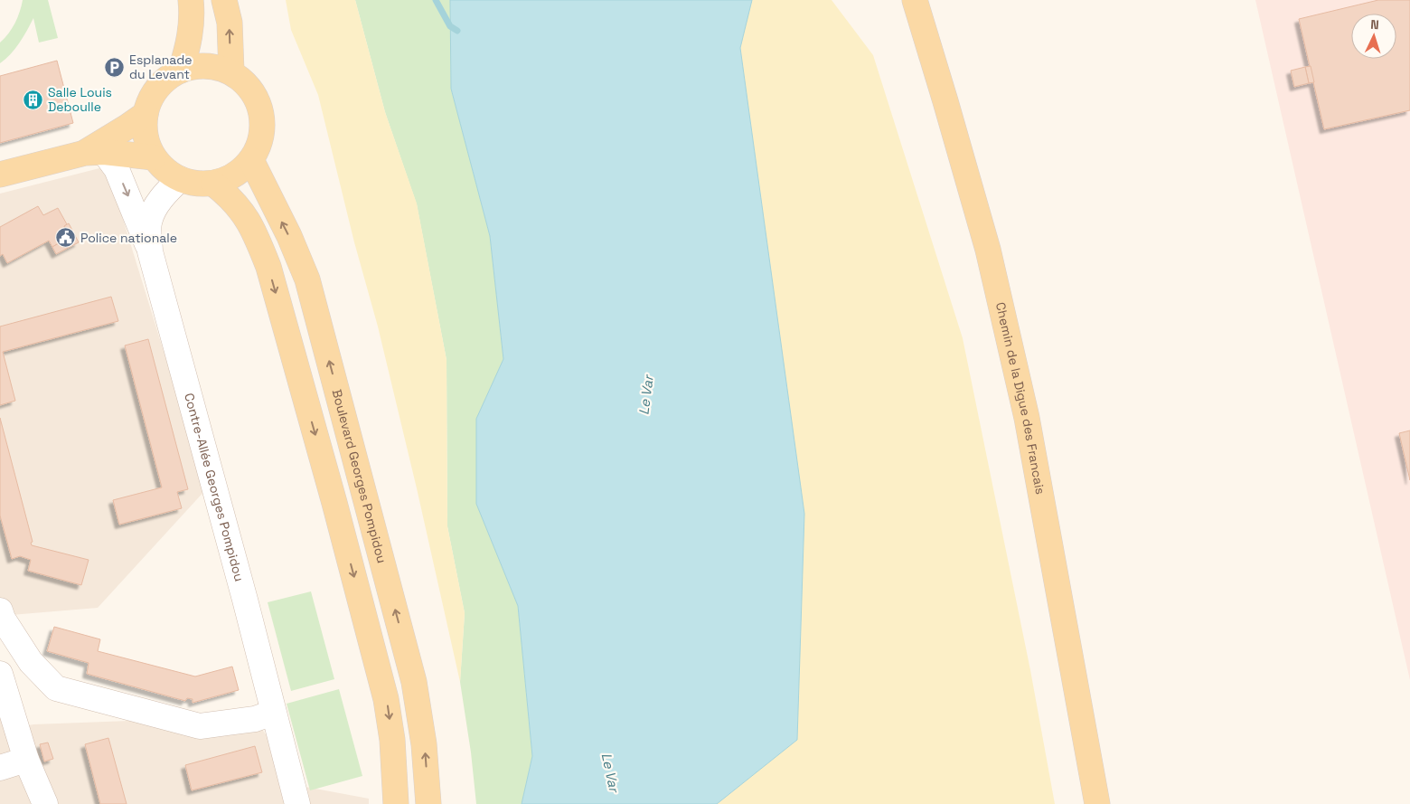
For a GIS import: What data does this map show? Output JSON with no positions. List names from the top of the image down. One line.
{"streets":{"main road":["Chemin de la Digue des Francais","Boulevard Georges Pompidou"],"street":["Contre-Allée Georges Pompidou"]},"crossings":[["Boulevard Georges Pompidou","Contre-Allée Georges Pompidou"]],"water":["Le Var"],"places":{"parking":["Esplanade du Levant"],"building":["Salle Louis Deboulle"],"public building":["Police nationale"]},"north":"top"}
